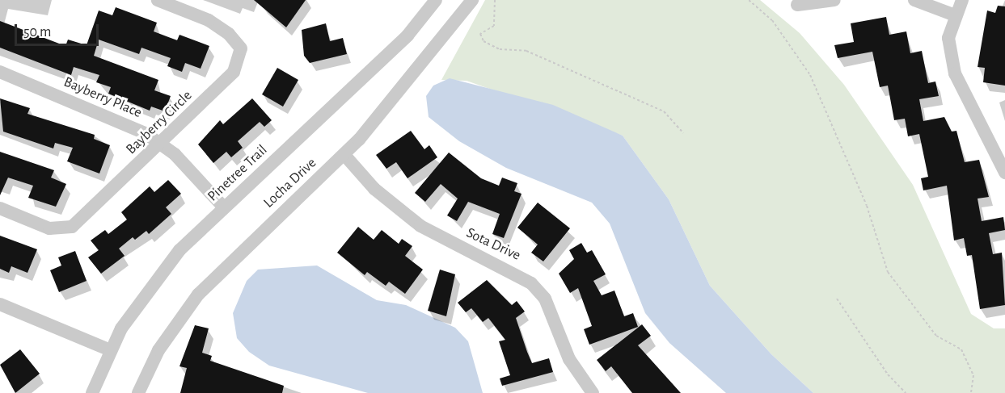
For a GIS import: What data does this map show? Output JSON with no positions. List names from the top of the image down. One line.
{"streets":{"street":["Bayberry Place","Bayberry Circle","Pinetree Trail","Locha Drive","Sota Drive"]},"crossings":[["Bayberry Place","Bayberry Circle"],["Bayberry Place","Pinetree Trail"],["Locha Drive","Sota Drive"]],"scale_bar":"50 m"}
